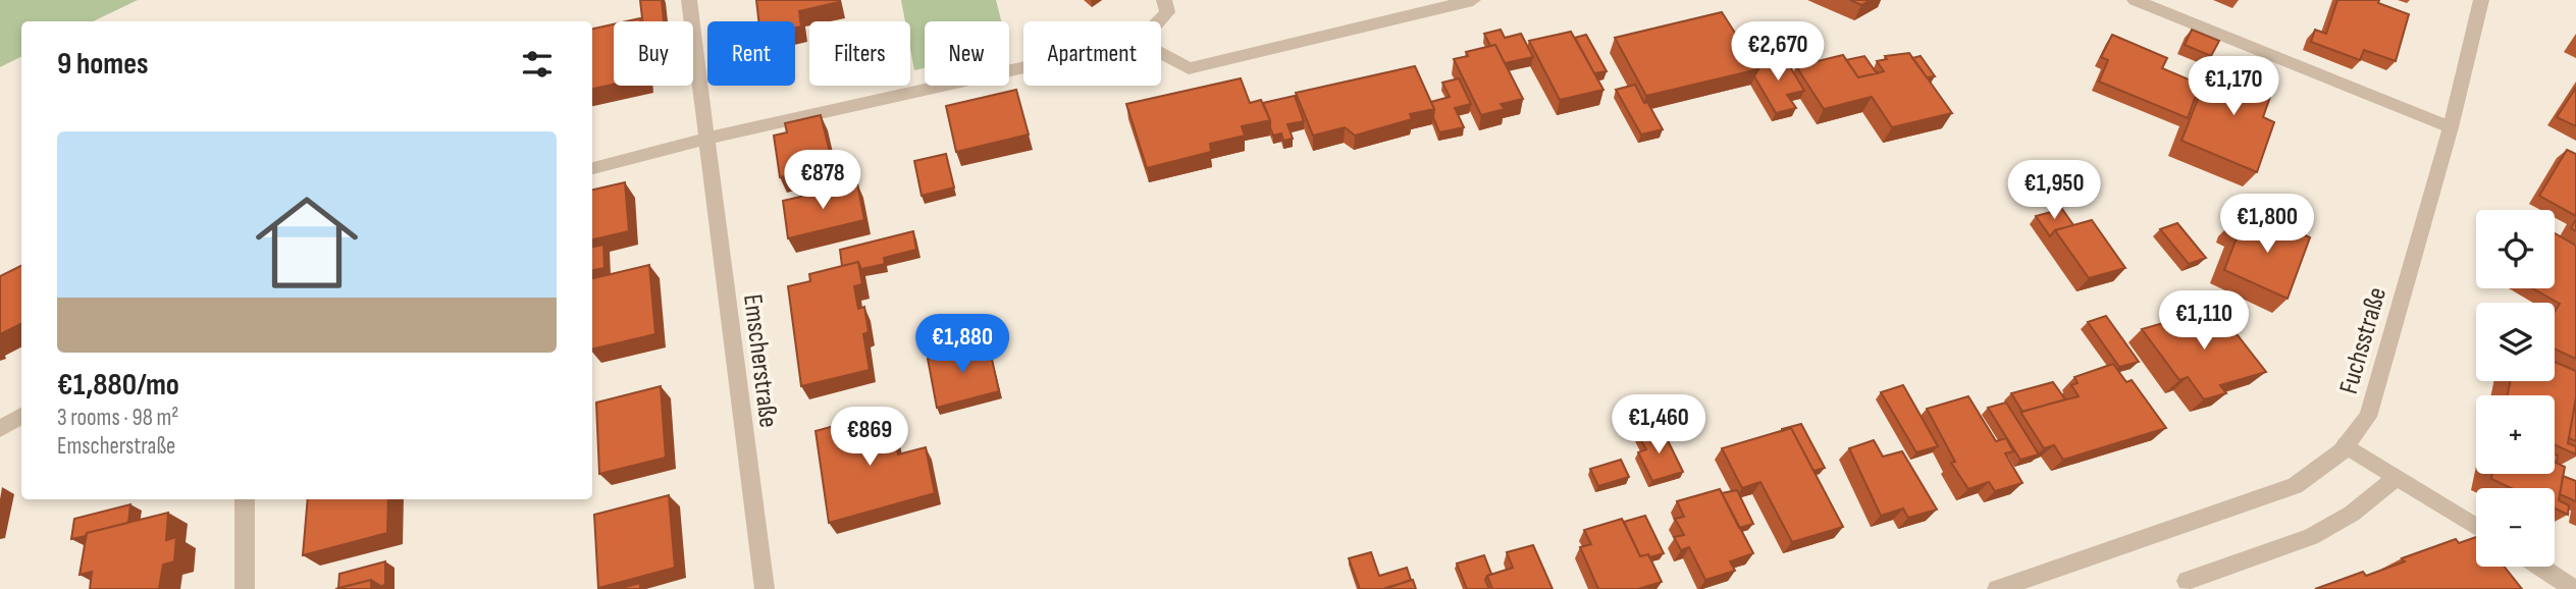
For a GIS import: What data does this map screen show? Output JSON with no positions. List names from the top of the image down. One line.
{"streets":{"street":["Fuchsstraße","Emscherstraße"]},"page":{"price":["€2,670","€1,170","€878","€1,950","€1,800","€1,110","€1,880","€1,460","€869"],"chip":["Buy","Rent","Filters","New","Apartment"],"heading":"9 homes","list":[{"name":"€1,880/mo","note":"3 rooms · 98 m² · Emscherstraße"}],"map_buttons":["+","−"]}}
